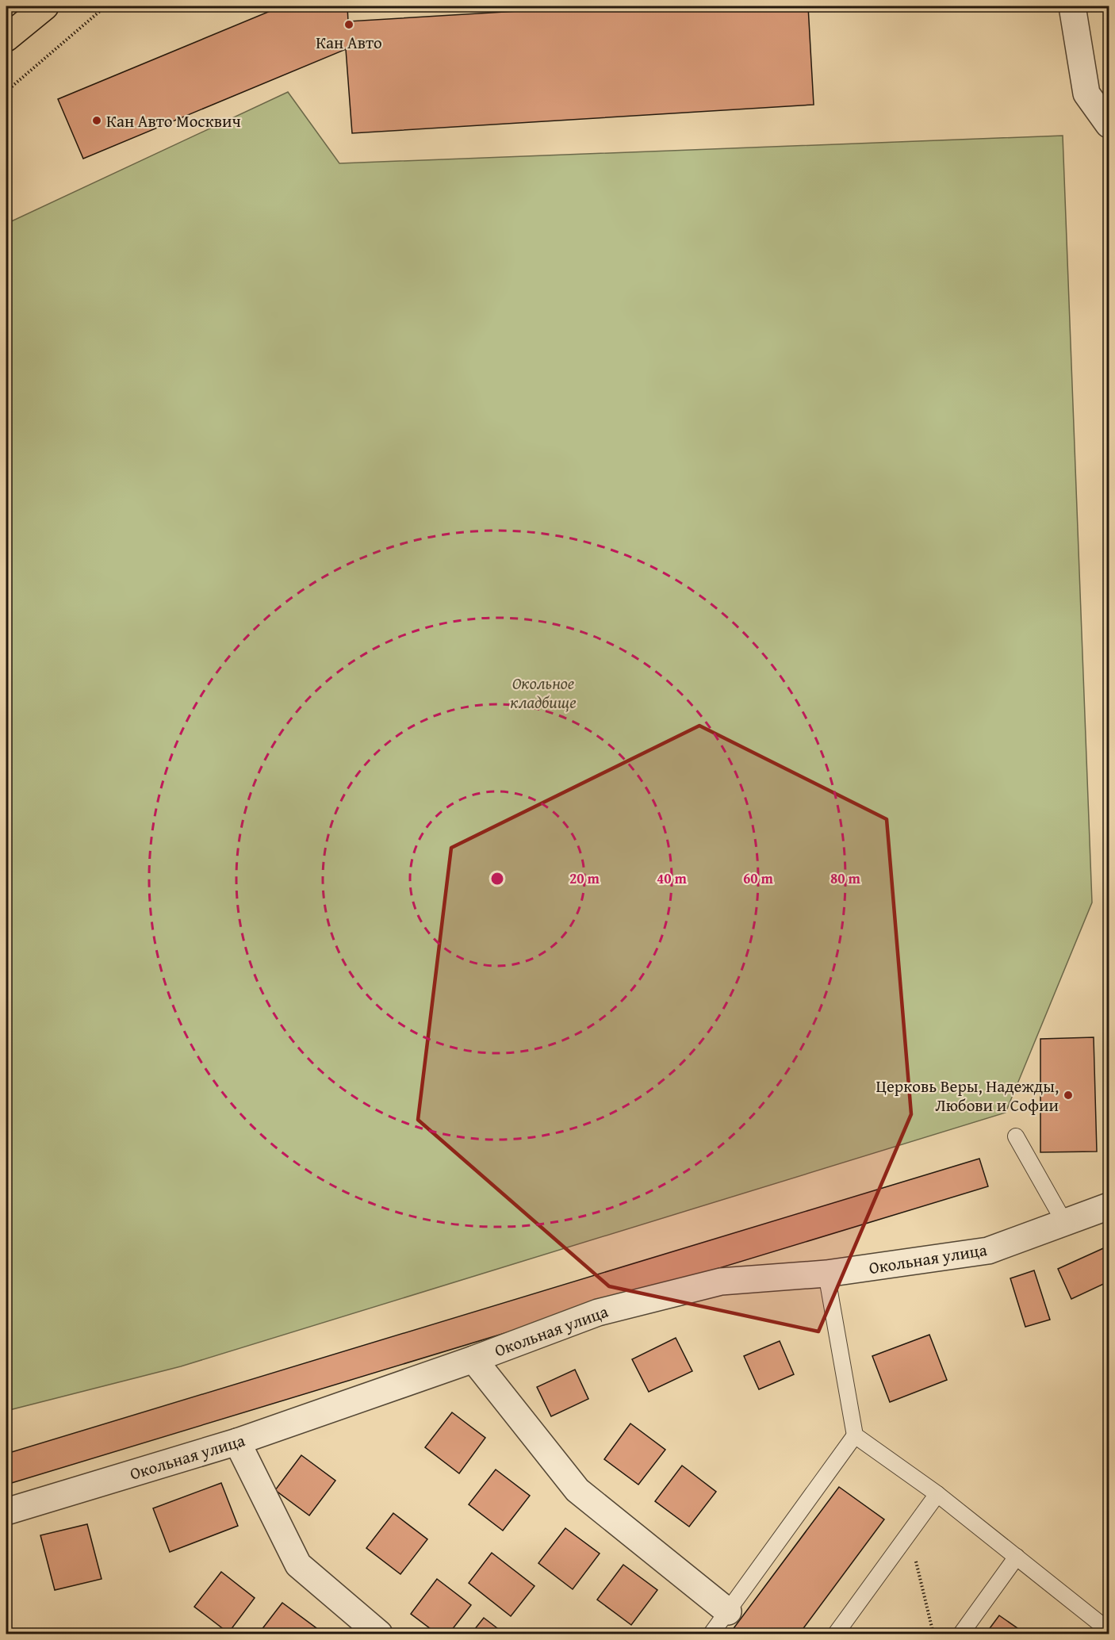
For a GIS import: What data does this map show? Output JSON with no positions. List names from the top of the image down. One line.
{"streets":{"street":["Окольная улица"]},"parks":["Окольное кладбище"],"places":["Кан Авто","Кан Авто Москвич","Церковь Веры, Надежды, Любови и Софии"],"rings":["20 m","40 m","60 m","80 m"]}
